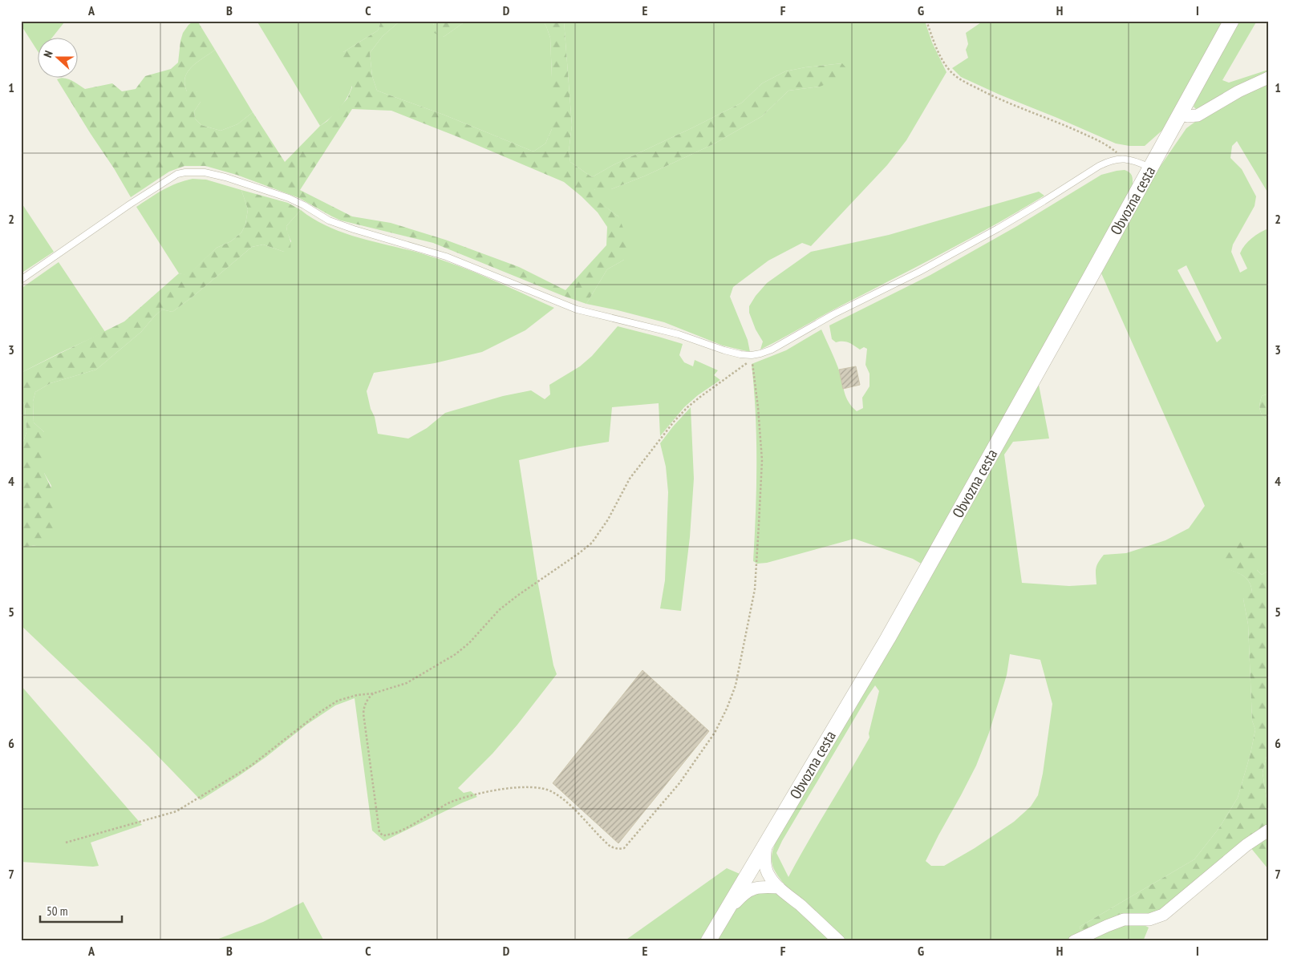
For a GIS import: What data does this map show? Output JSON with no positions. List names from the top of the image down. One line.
{"streets":{"street":["Obvozna cesta"]},"scale_bar":"50 m","north":"left","grid":{"columns":["A","B","C","D","E","F","G","H","I"],"rows":["1","2","3","4","5","6","7"]}}
